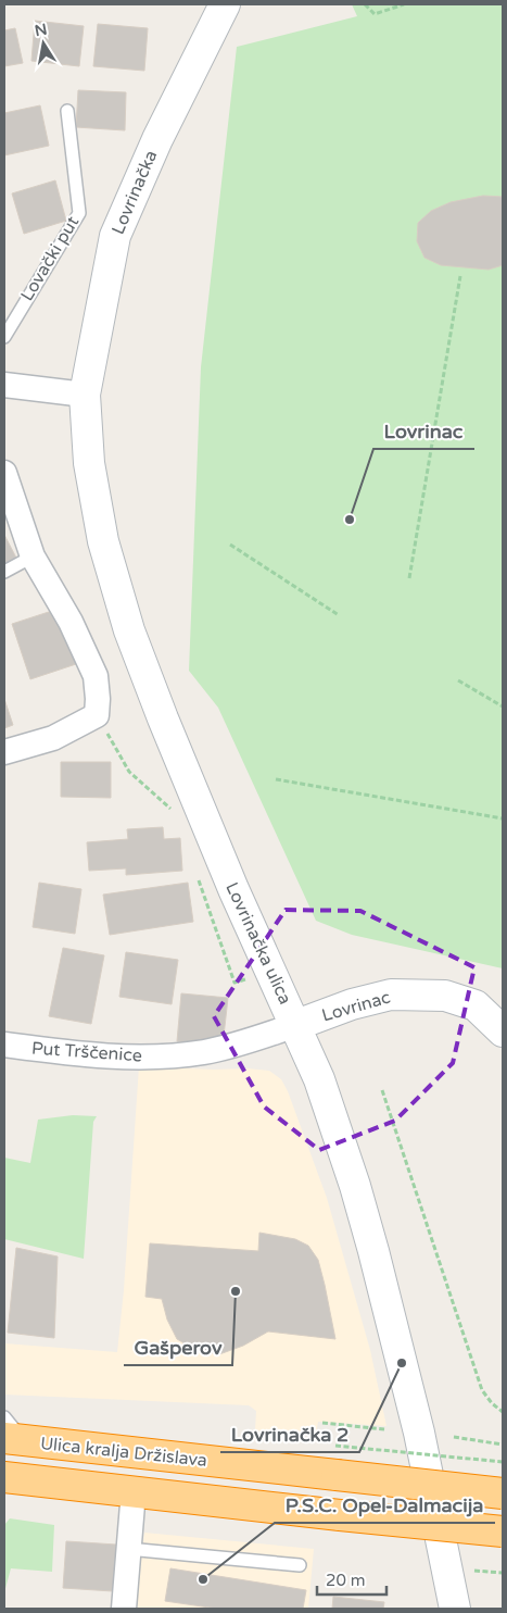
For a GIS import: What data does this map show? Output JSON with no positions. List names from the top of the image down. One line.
{"streets":{"highway":["Ulica kralja Držislava"],"street":["Lovrinačka","Lovrinačka ulica","Lovrinac","Put Trščenice"],"lane":["Lovački put"]},"crossings":[["Lovrinačka","Lovrinačka ulica"],["Lovrinačka ulica","Lovrinac"],["Lovrinačka ulica","Put Trščenice"],["Lovrinac","Put Trščenice"]],"places":["Lovrinac","Gašperov","Lovrinačka 2","P.S.C. Opel-Dalmacija"],"scale_bar":"20 m","north":"top"}
